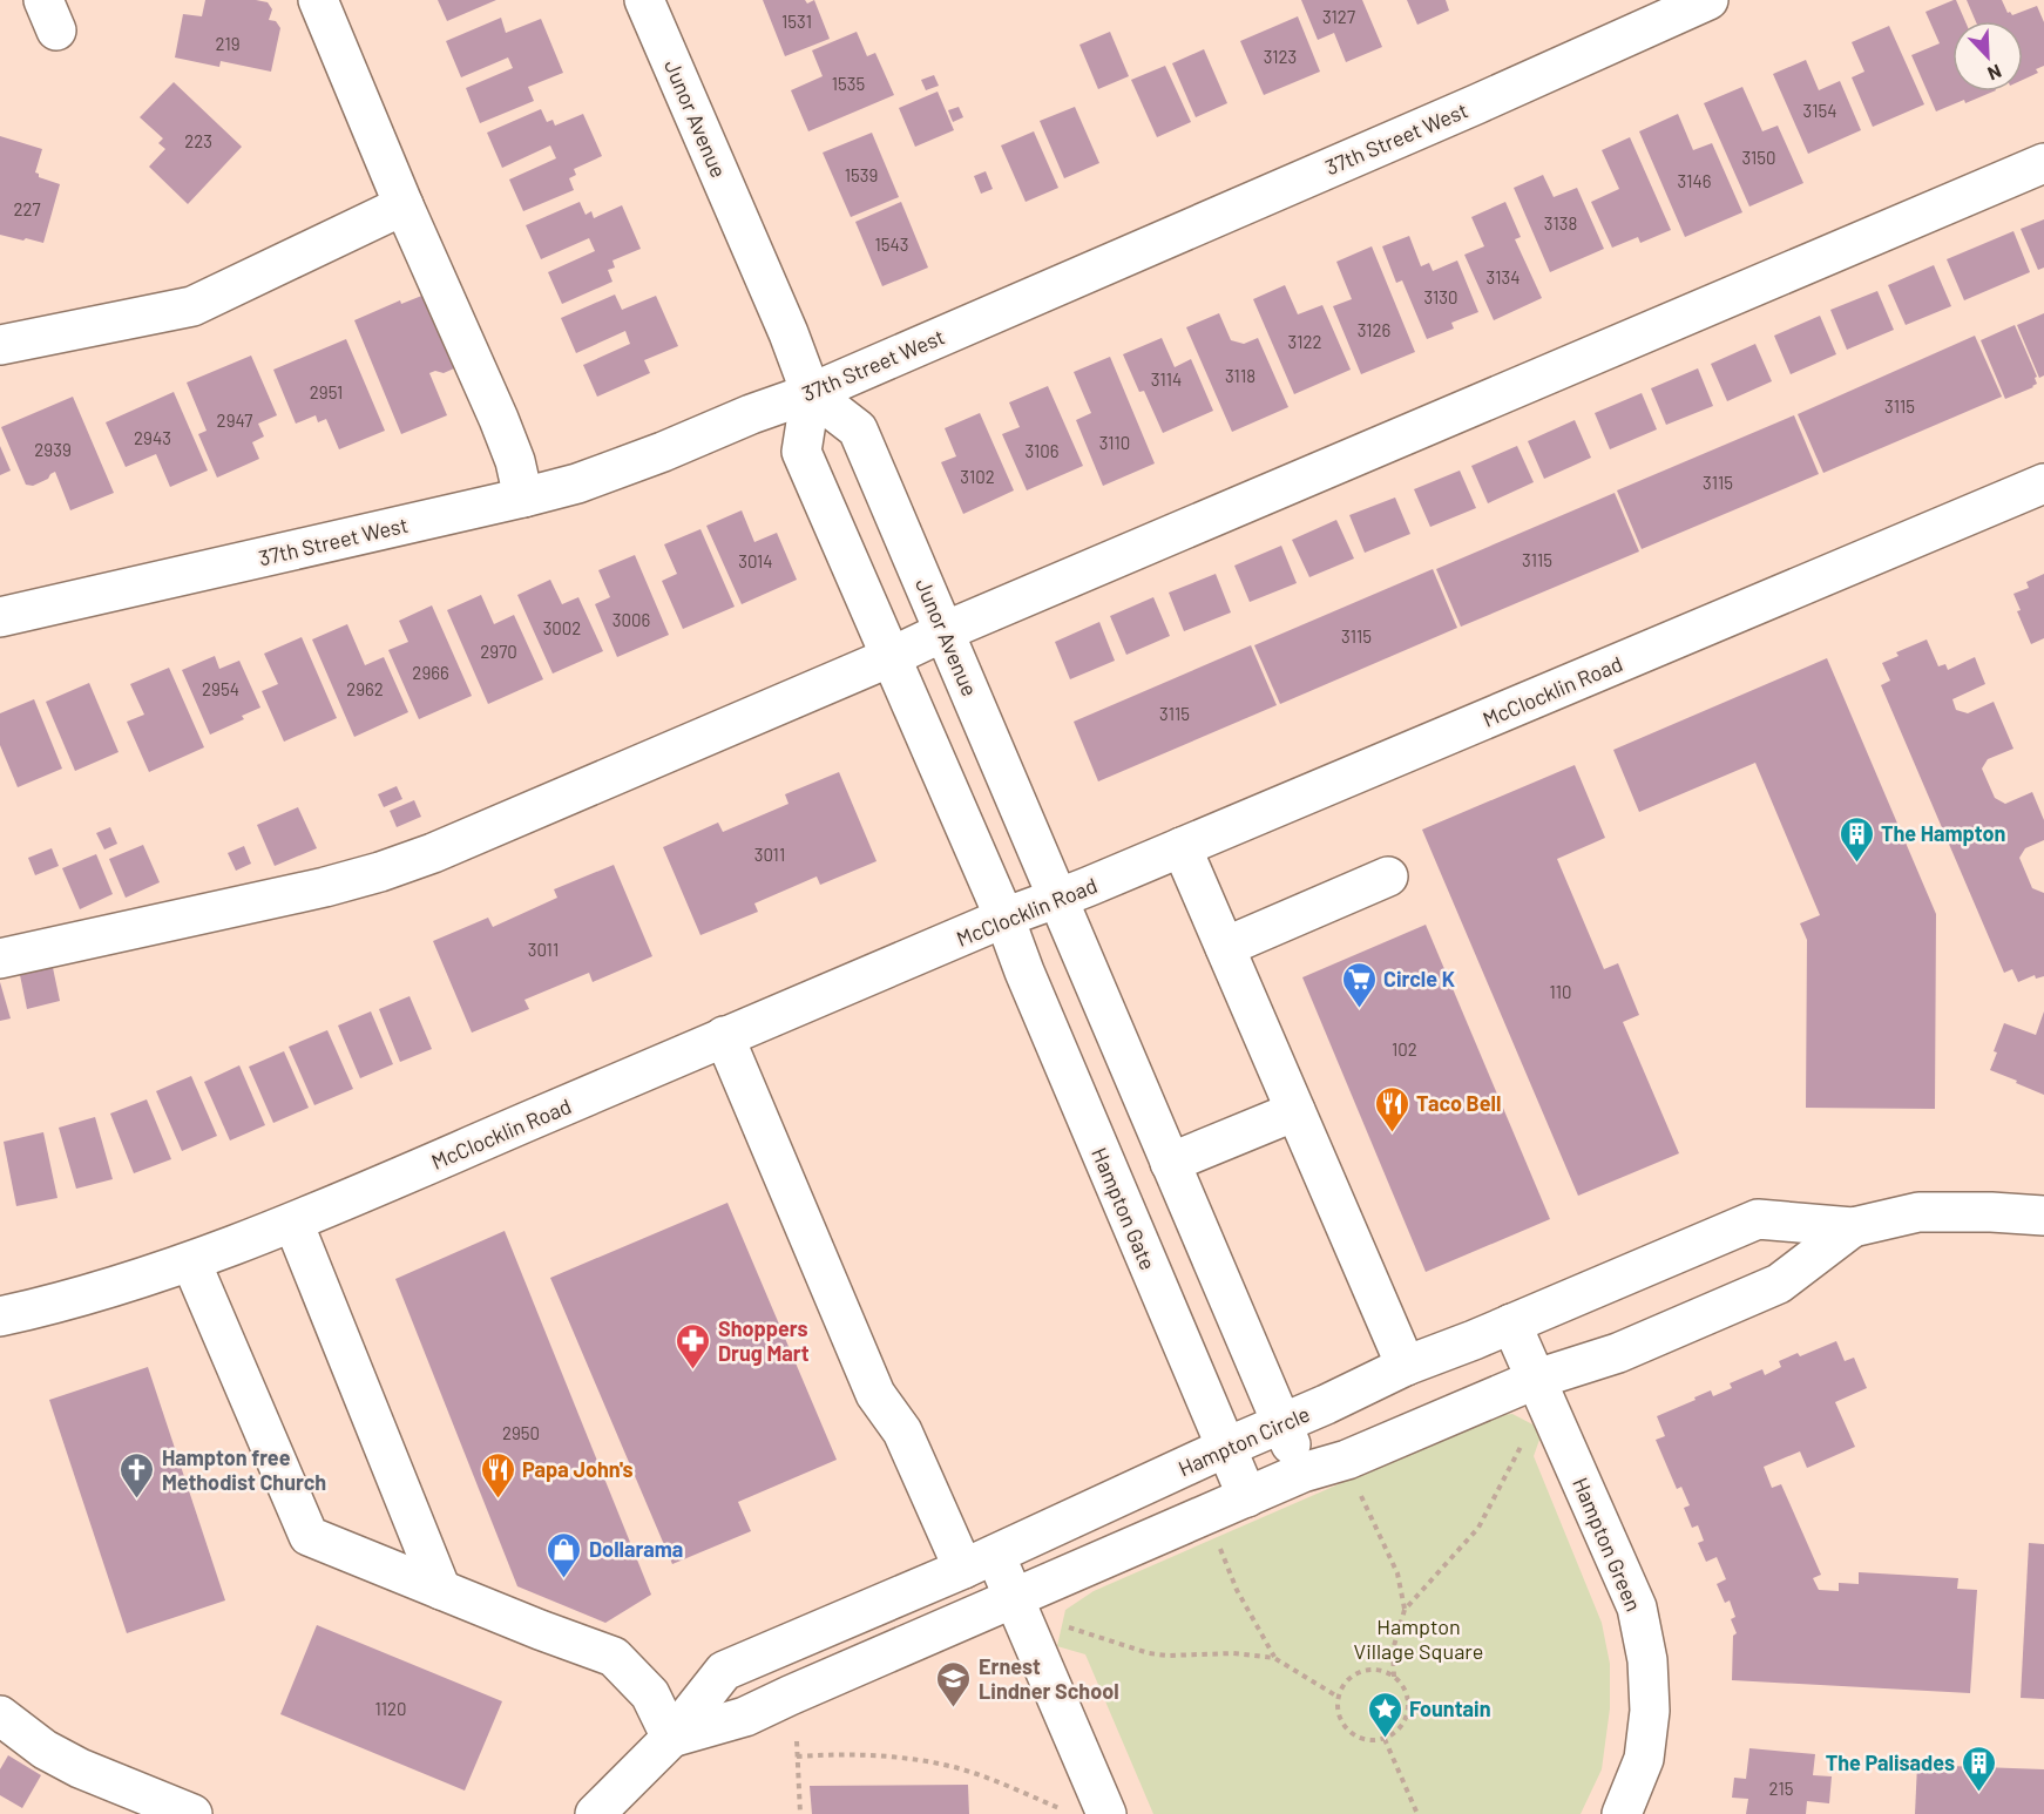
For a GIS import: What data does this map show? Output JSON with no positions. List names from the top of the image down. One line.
{"streets":{"street":["Junor Avenue","37th Street West","McClocklin Road","Hampton Gate","Hampton Circle","Hampton Green"]},"crossings":[["Junor Avenue","37th Street West"],["Junor Avenue","McClocklin Road"],["Junor Avenue","Hampton Gate"],["McClocklin Road","Hampton Gate"],["Hampton Gate","Hampton Circle"],["Hampton Circle","Hampton Green"]],"parks":["Hampton Village Square"],"places":{"building":["The Hampton","The Palisades"],"supermarket":["Circle K"],"restaurant":["Taco Bell","Papa John's"],"pharmacy":["Shoppers Drug Mart"],"church":["Hampton free Methodist Church"],"shop":["Dollarama"],"school or university":["Ernest Lindner School"],"place":["Fountain"]},"house_numbers":["3127","1531","219","3123","1535","3154","223","3150","1539","3146","227","3138","1543","3134","3130","3126","3122","3118","3114","2951","3115","2947","2943","3110","2939","3106","3102","3115","3115","3014","3006","3002","3115","2970","2966","2954","2962","3115","3011","3011","110","102","2950","1120","215"],"north":"bottom right"}
